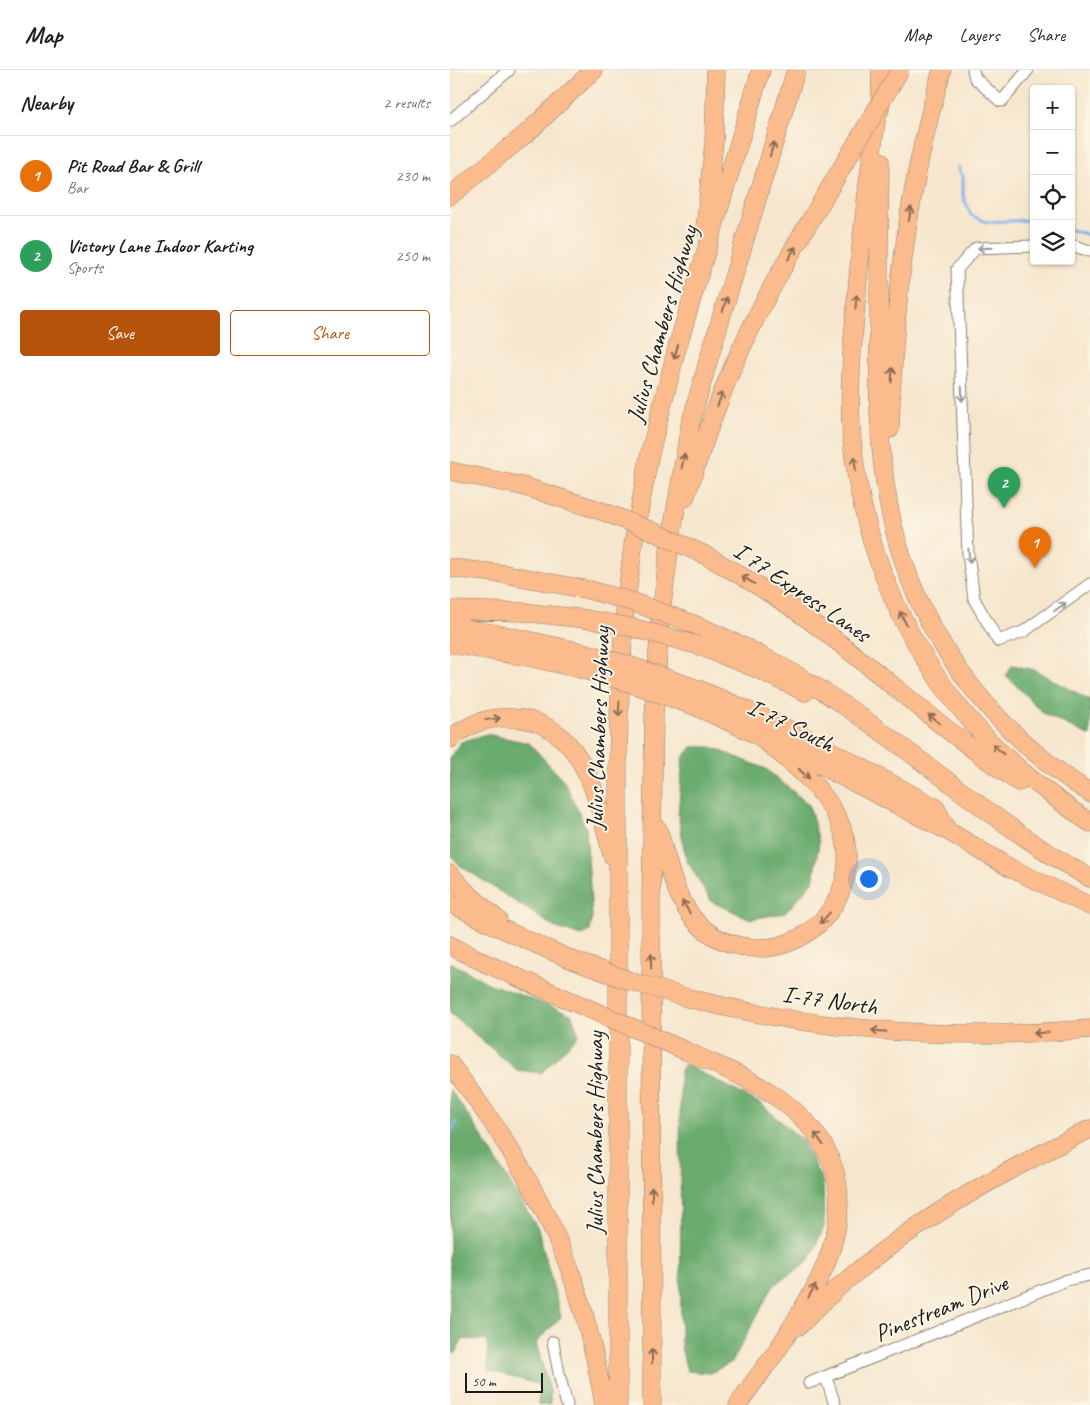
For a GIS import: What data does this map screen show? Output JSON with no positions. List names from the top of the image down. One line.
{"streets":{"highway":["Julius Chambers Highway","I 77 Express Lanes","I-77 South","I-77 North"],"street":["Pinestream Drive"]},"one_way":["I-77 North"],"scale_bar":"50 m","page":{"header":"Map","nav":["Map","Layers","Share"],"heading":["Nearby","2 results"],"map_buttons":["+","−"],"list":[{"mark":"1","name":"Pit Road Bar & Grill","note":"Bar","value":"230 m"},{"mark":"2","name":"Victory Lane Indoor Karting","note":"Sports","value":"250 m"}],"buttons":["Save","Share"],"pins":["2","1"],"scale":"50 m"}}
